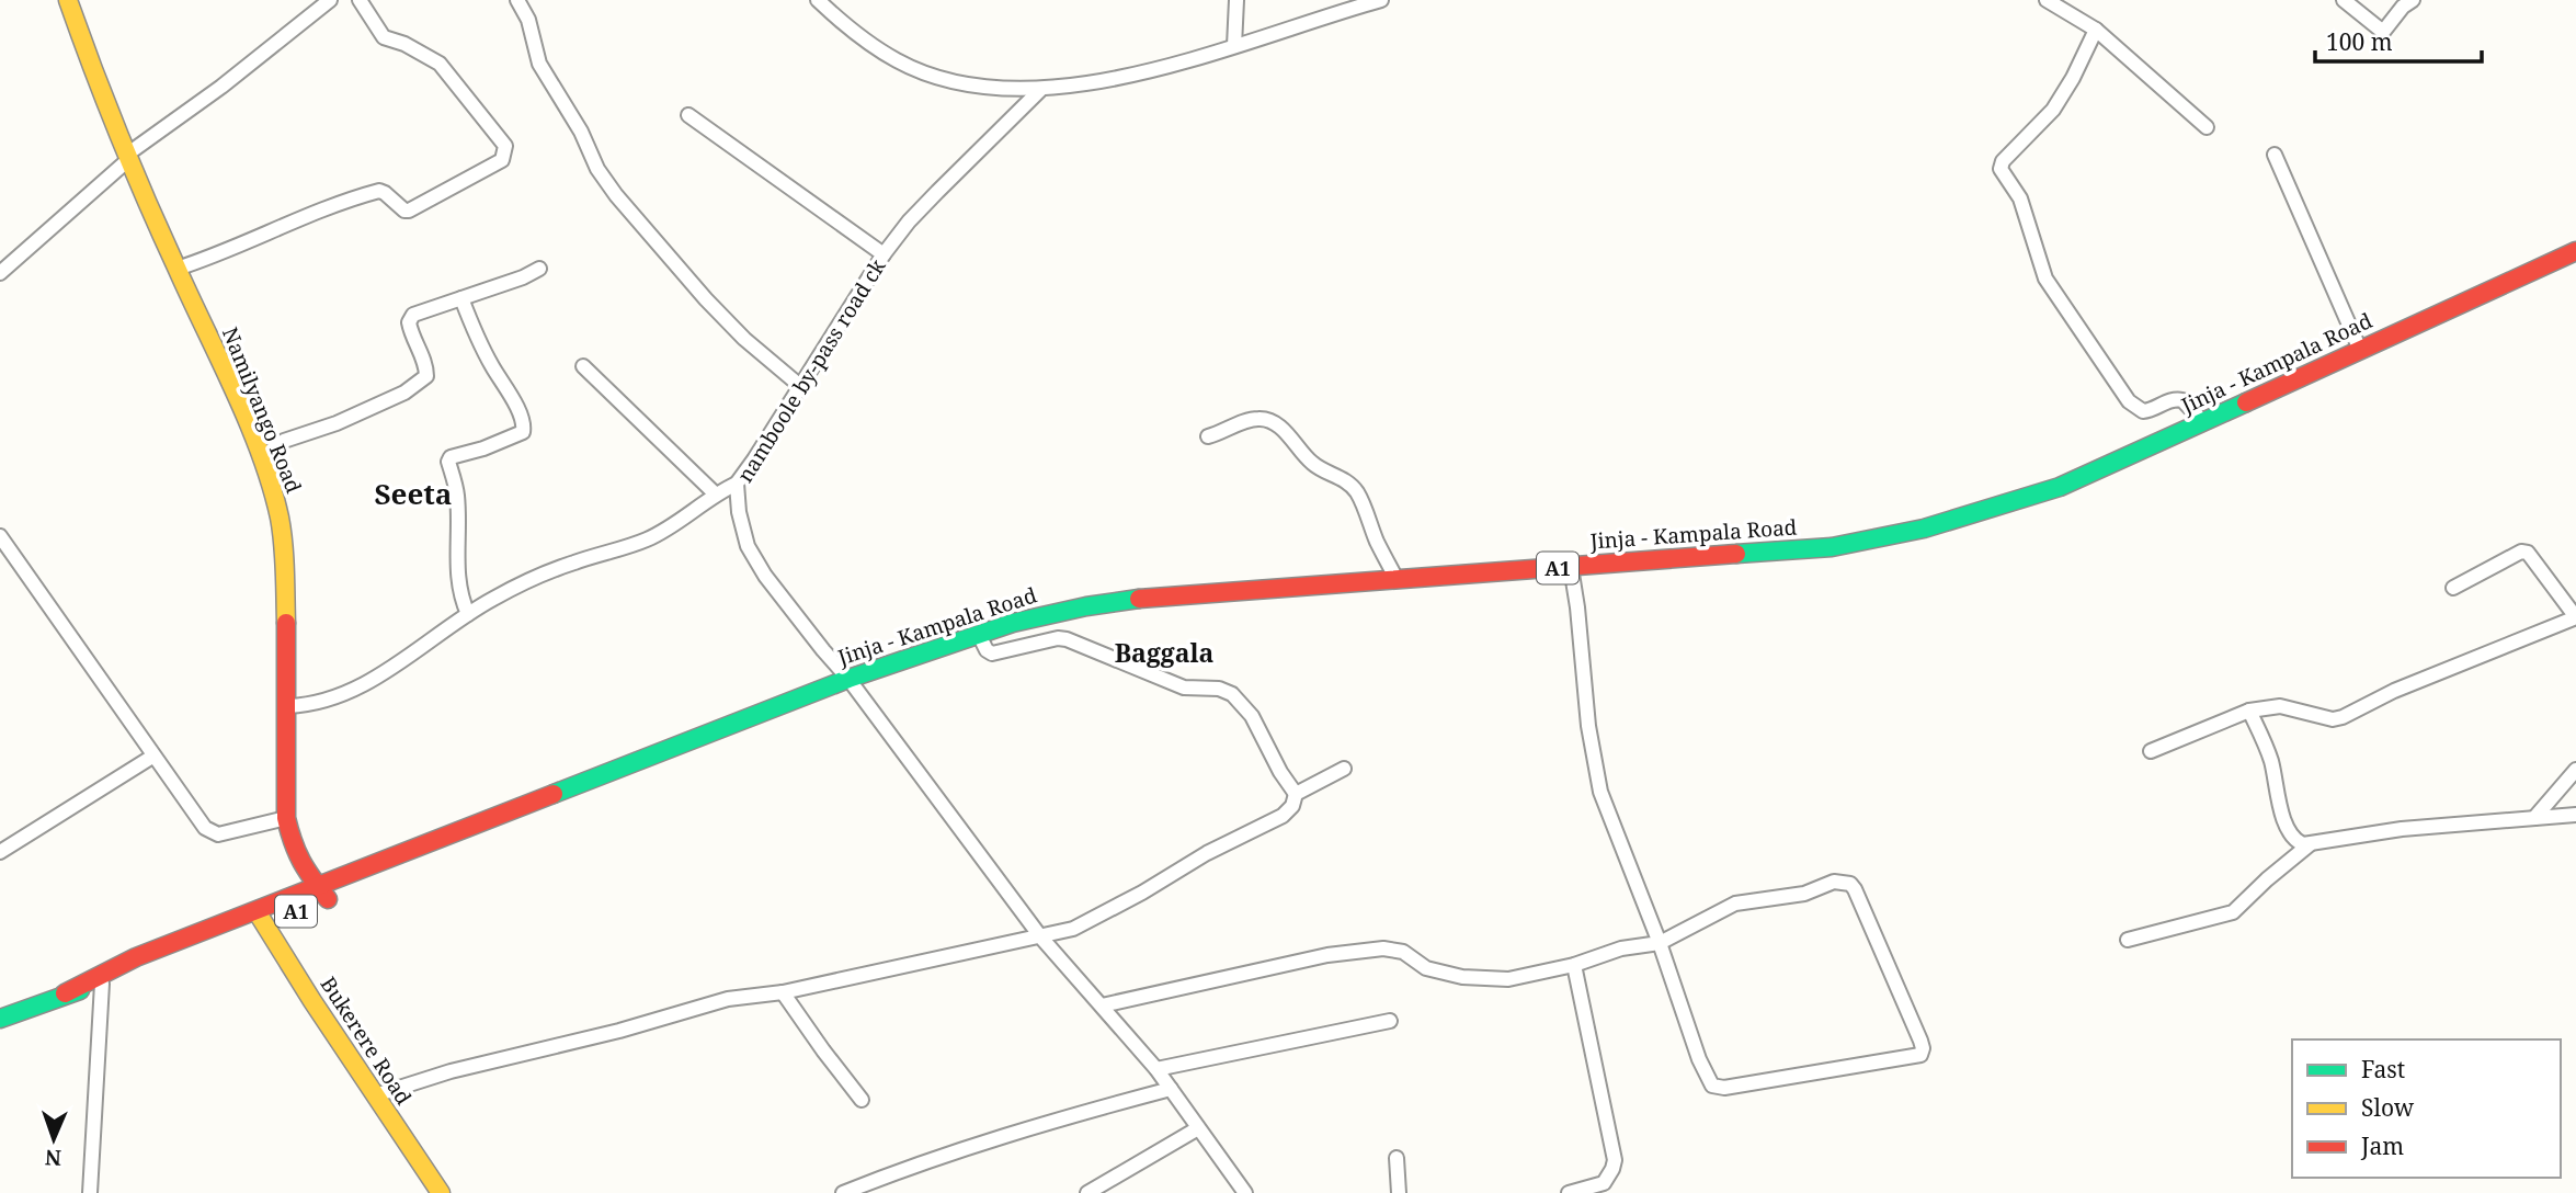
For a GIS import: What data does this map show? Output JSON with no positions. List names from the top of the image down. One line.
{"streets":{"main road":["Jinja - Kampala Road","Namilyango Road","A1","Bukerere Road"],"street":["namboole by-pass road ck"]},"crossings":[["Jinja - Kampala Road","namboole by-pass road ck"],["Jinja - Kampala Road","Namilyango Road"],["Jinja - Kampala Road","Bukerere Road"]],"districts":["Seeta","Baggala"],"legend":["Fast","Slow","Jam"],"scale_bar":"100 m","north":"bottom"}
